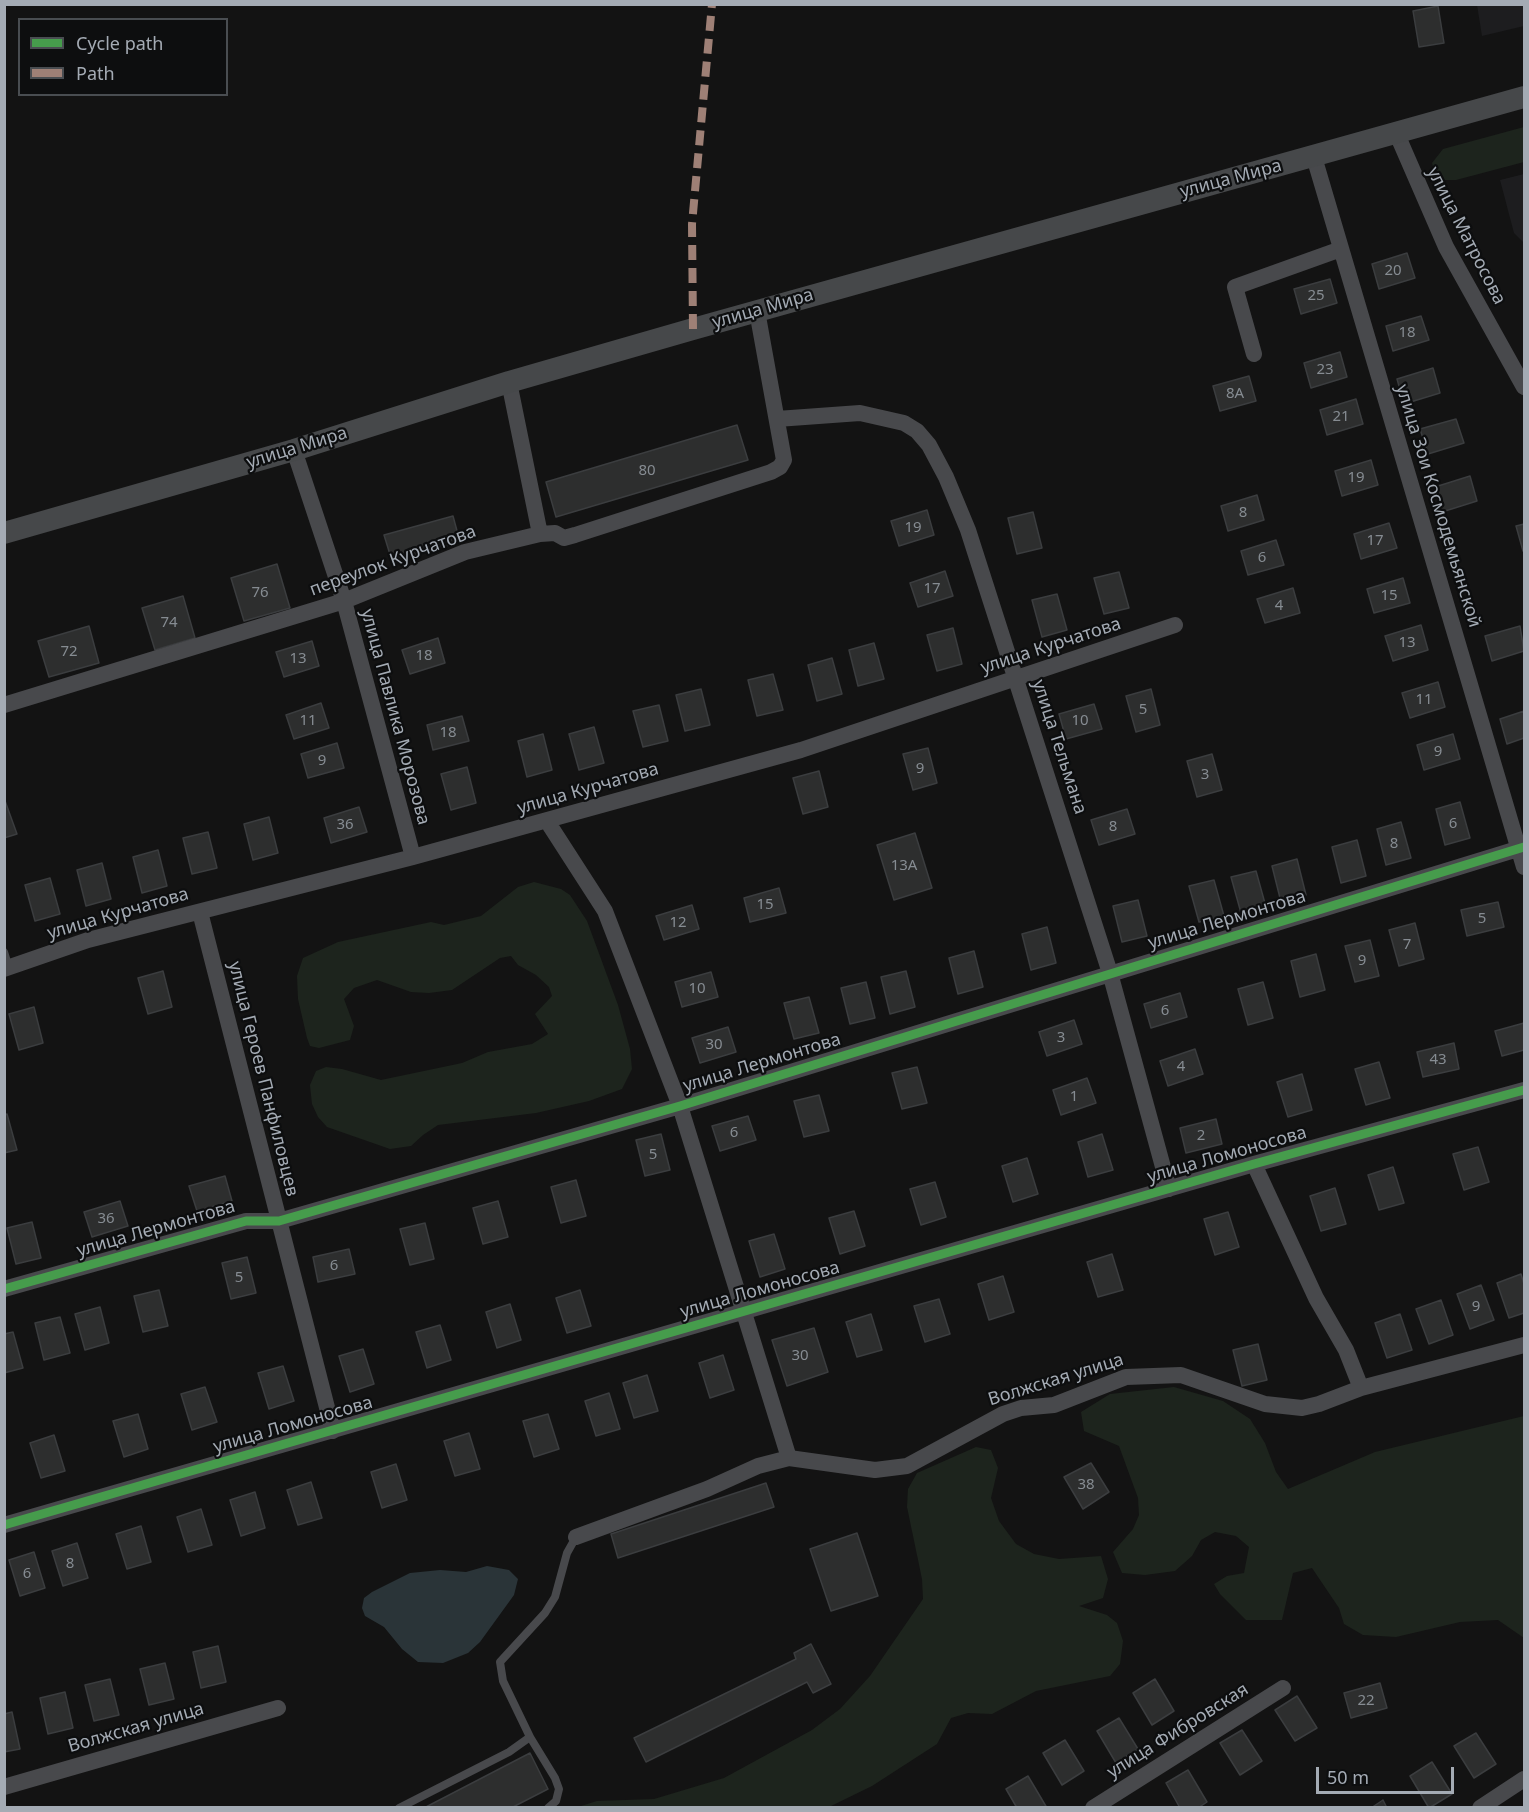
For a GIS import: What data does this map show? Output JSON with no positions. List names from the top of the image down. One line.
{"streets":{"main road":["улица Мира"],"street":["улица Матросова","улица Зои Космодемьянской","переулок Курчатова","улица Курчатова","улица Павлика Морозова","улица Тельмана","улица Лермонтова","улица Героев Панфиловцев","улица Ломоносова","Волжская улица","улица Фибровская"]},"crossings":[["улица Мира","улица Матросова"],["улица Мира","улица Зои Космодемьянской"],["улица Мира","переулок Курчатова"],["улица Мира","улица Павлика Морозова"],["улица Зои Космодемьянской","улица Лермонтова"],["переулок Курчатова","улица Павлика Морозова"],["переулок Курчатова","улица Тельмана"],["улица Курчатова","улица Павлика Морозова"],["улица Курчатова","улица Тельмана"],["улица Курчатова","улица Героев Панфиловцев"],["улица Тельмана","улица Лермонтова"],["улица Тельмана","улица Ломоносова"],["улица Лермонтова","улица Героев Панфиловцев"],["улица Героев Панфиловцев","улица Ломоносова"]],"house_numbers":["20","25","18","23","8А","21","80","19","8","19","17","6","17","76","15","4","74","13","72","18","13","11","5","11","10","18","9","9","9","3","6","36","8","8","13А","15","5","12","7","9","10","6","3","30","43","4","1","6","2","5","36","6","5","9","30","38","8","6","22"],"legend":["Cycle path","Path"],"scale_bar":"50 m"}
